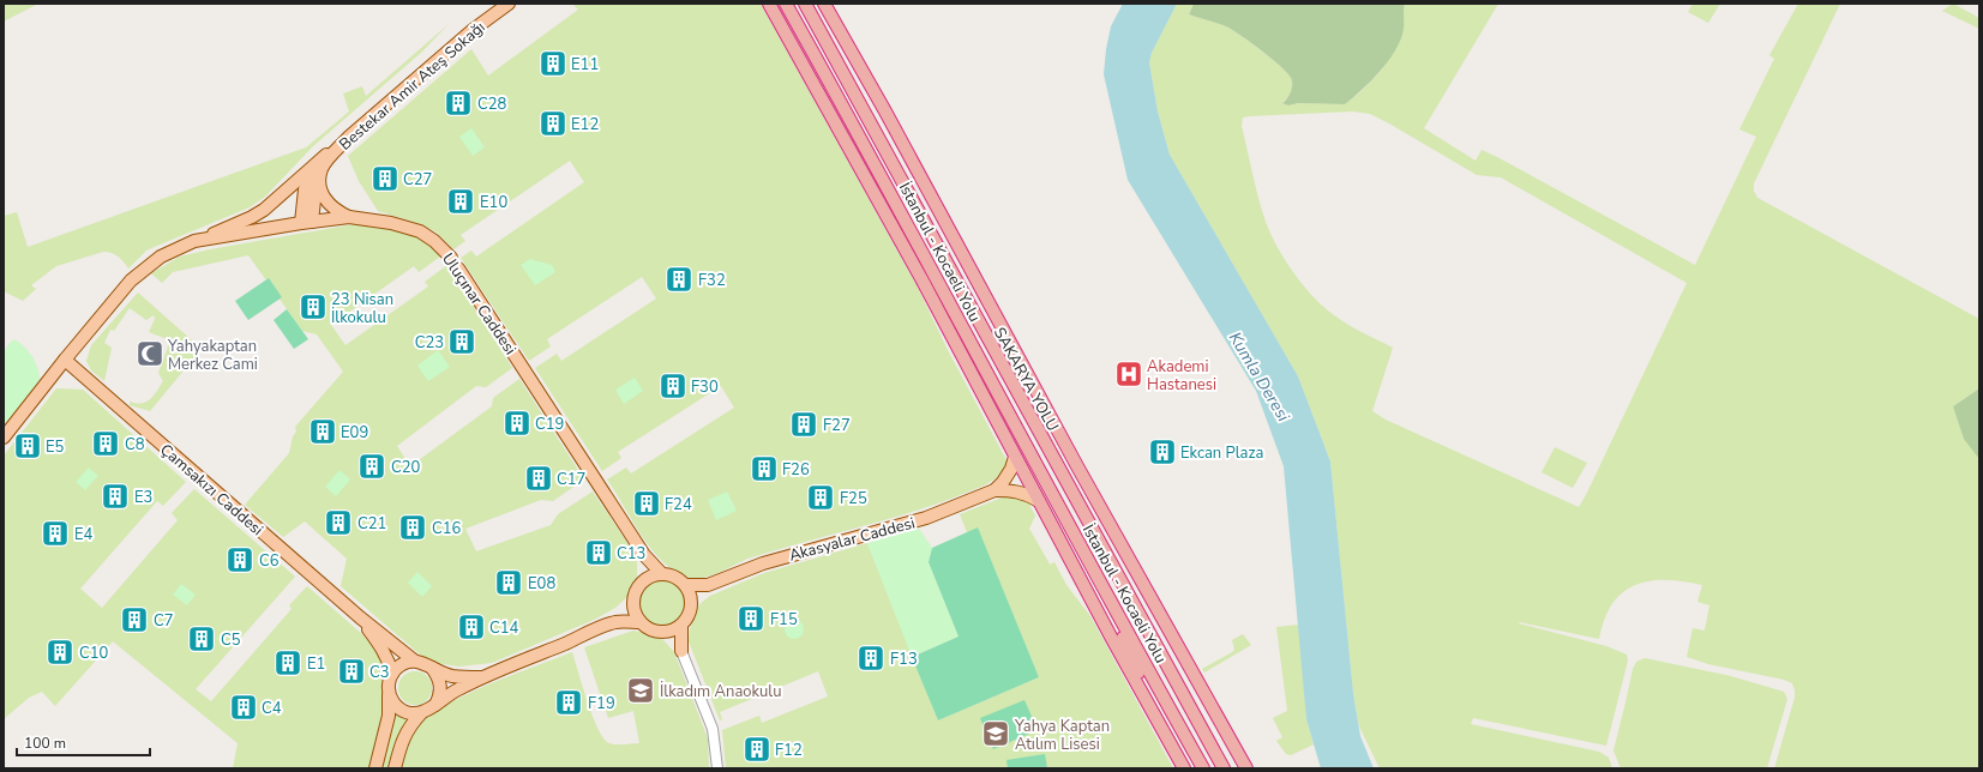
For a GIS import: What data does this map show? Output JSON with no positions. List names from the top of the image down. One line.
{"streets":{"highway":["İstanbul - Kocaeli Yolu","SAKARYA YOLU"],"main road":["Bestekar Amir Ateş Sokağı","Uluçınar Caddesi","Çamsakızı Caddesi","Akasyalar Caddesi"]},"crossings":[["Bestekar Amir Ateş Sokağı","Uluçınar Caddesi"],["Uluçınar Caddesi","Çamsakızı Caddesi"]],"water":["Kumla Deresi"],"places":{"building":["E11","C28","E12","C27","E10","F32","23 Nisan İlkokulu","C23","F30","C19","F27","E09","C8","E5","Ekcan Plaza","C20","F26","C17","E3","F25","F24","C21","C16","E4","C13","C6","E08","F15","C7","C14","C5","C10","F13","E1","C3","F19","C4","F12"],"mosque":["Yahyakaptan Merkez Cami"],"hospital":["Akademi Hastanesi"],"school or university":["İlkadım Anaokulu","Yahya Kaptan Atılım Lisesi"]},"scale_bar":"100 m"}
